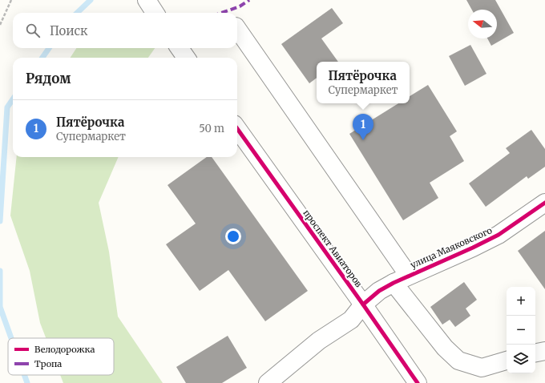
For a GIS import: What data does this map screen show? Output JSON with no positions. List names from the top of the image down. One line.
{"streets":{"street":["улица Маяковского","проспект Авиаторов"]},"crossings":[["улица Маяковского","проспект Авиаторов"]],"legend":["Велодорожка","Тропа"],"north":"left","page":{"search":"Поиск","heading":"Рядом","popup":["Пятёрочка","Супермаркет"],"list":[{"mark":"1","name":"Пятёрочка","note":"Супермаркет","value":"50 m"}],"pins":"1","map_buttons":["+","−"]}}
